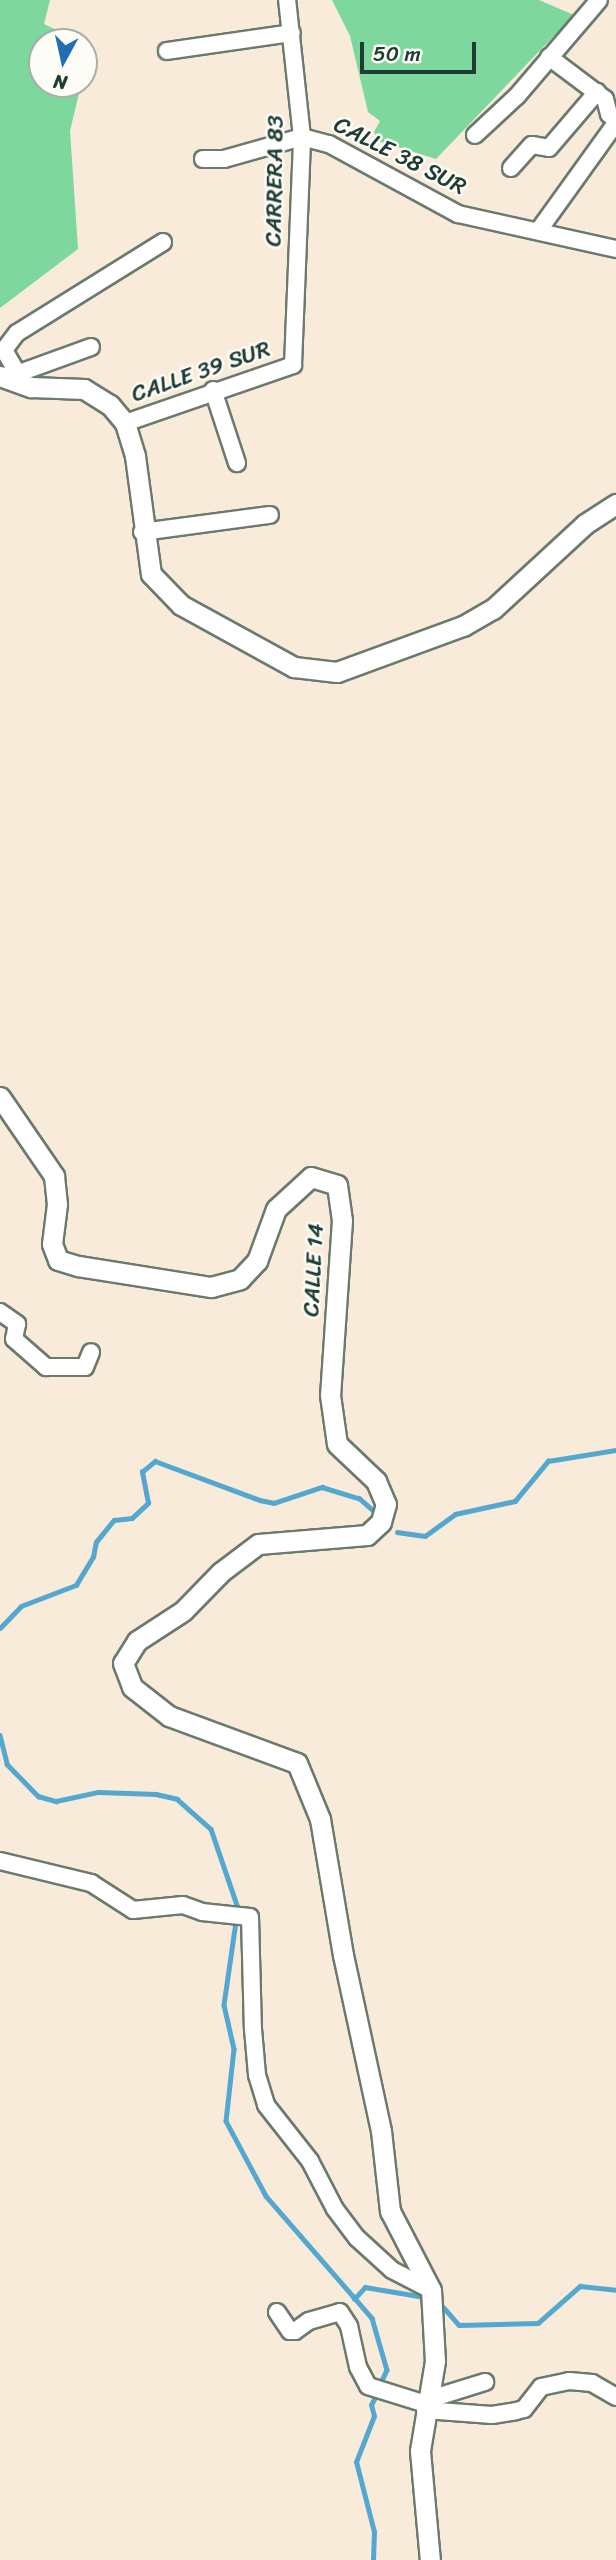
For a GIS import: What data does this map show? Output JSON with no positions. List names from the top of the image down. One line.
{"streets":{"street":["CALLE 38 SUR","CARRERA 83","CALLE 39 SUR","CALLE 14"]},"crossings":[["CALLE 38 SUR","CARRERA 83"],["CARRERA 83","CALLE 39 SUR"]],"scale_bar":"50 m","north":"bottom"}
